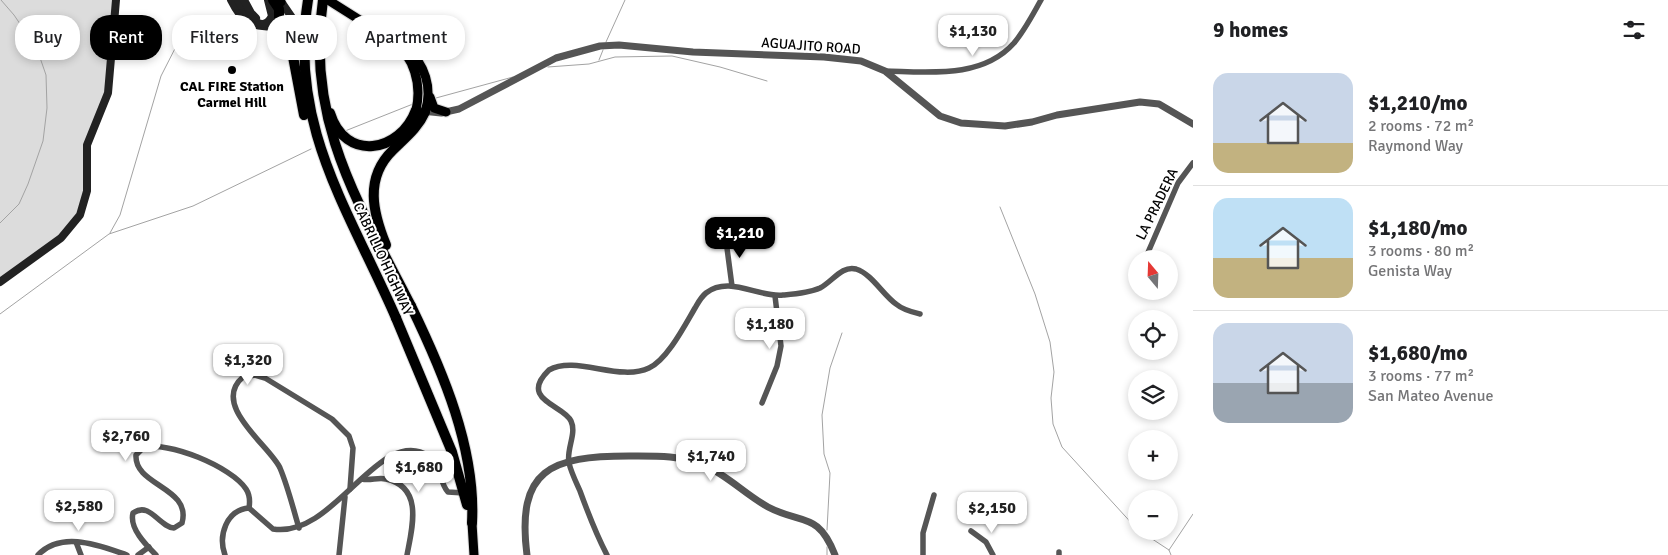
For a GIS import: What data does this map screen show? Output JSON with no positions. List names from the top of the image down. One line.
{"streets":{"highway":["CABRILLO HIGHWAY"],"street":["AGUAJITO ROAD","LA PRADERA"]},"places":["CAL FIRE Station Carmel Hill"],"north":"top","page":{"heading":"9 homes","price":["$1,130","$1,210","$1,180","$1,320","$2,760","$1,740","$1,680","$2,580","$2,150"],"chip":["Buy","Rent","Filters","New","Apartment"],"list":[{"name":"$1,210/mo","note":"2 rooms · 72 m² · Raymond Way"},{"name":"$1,180/mo","note":"3 rooms · 80 m² · Genista Way"},{"name":"$1,680/mo","note":"3 rooms · 77 m² · San Mateo Avenue"}],"map_buttons":["+","−"]}}
